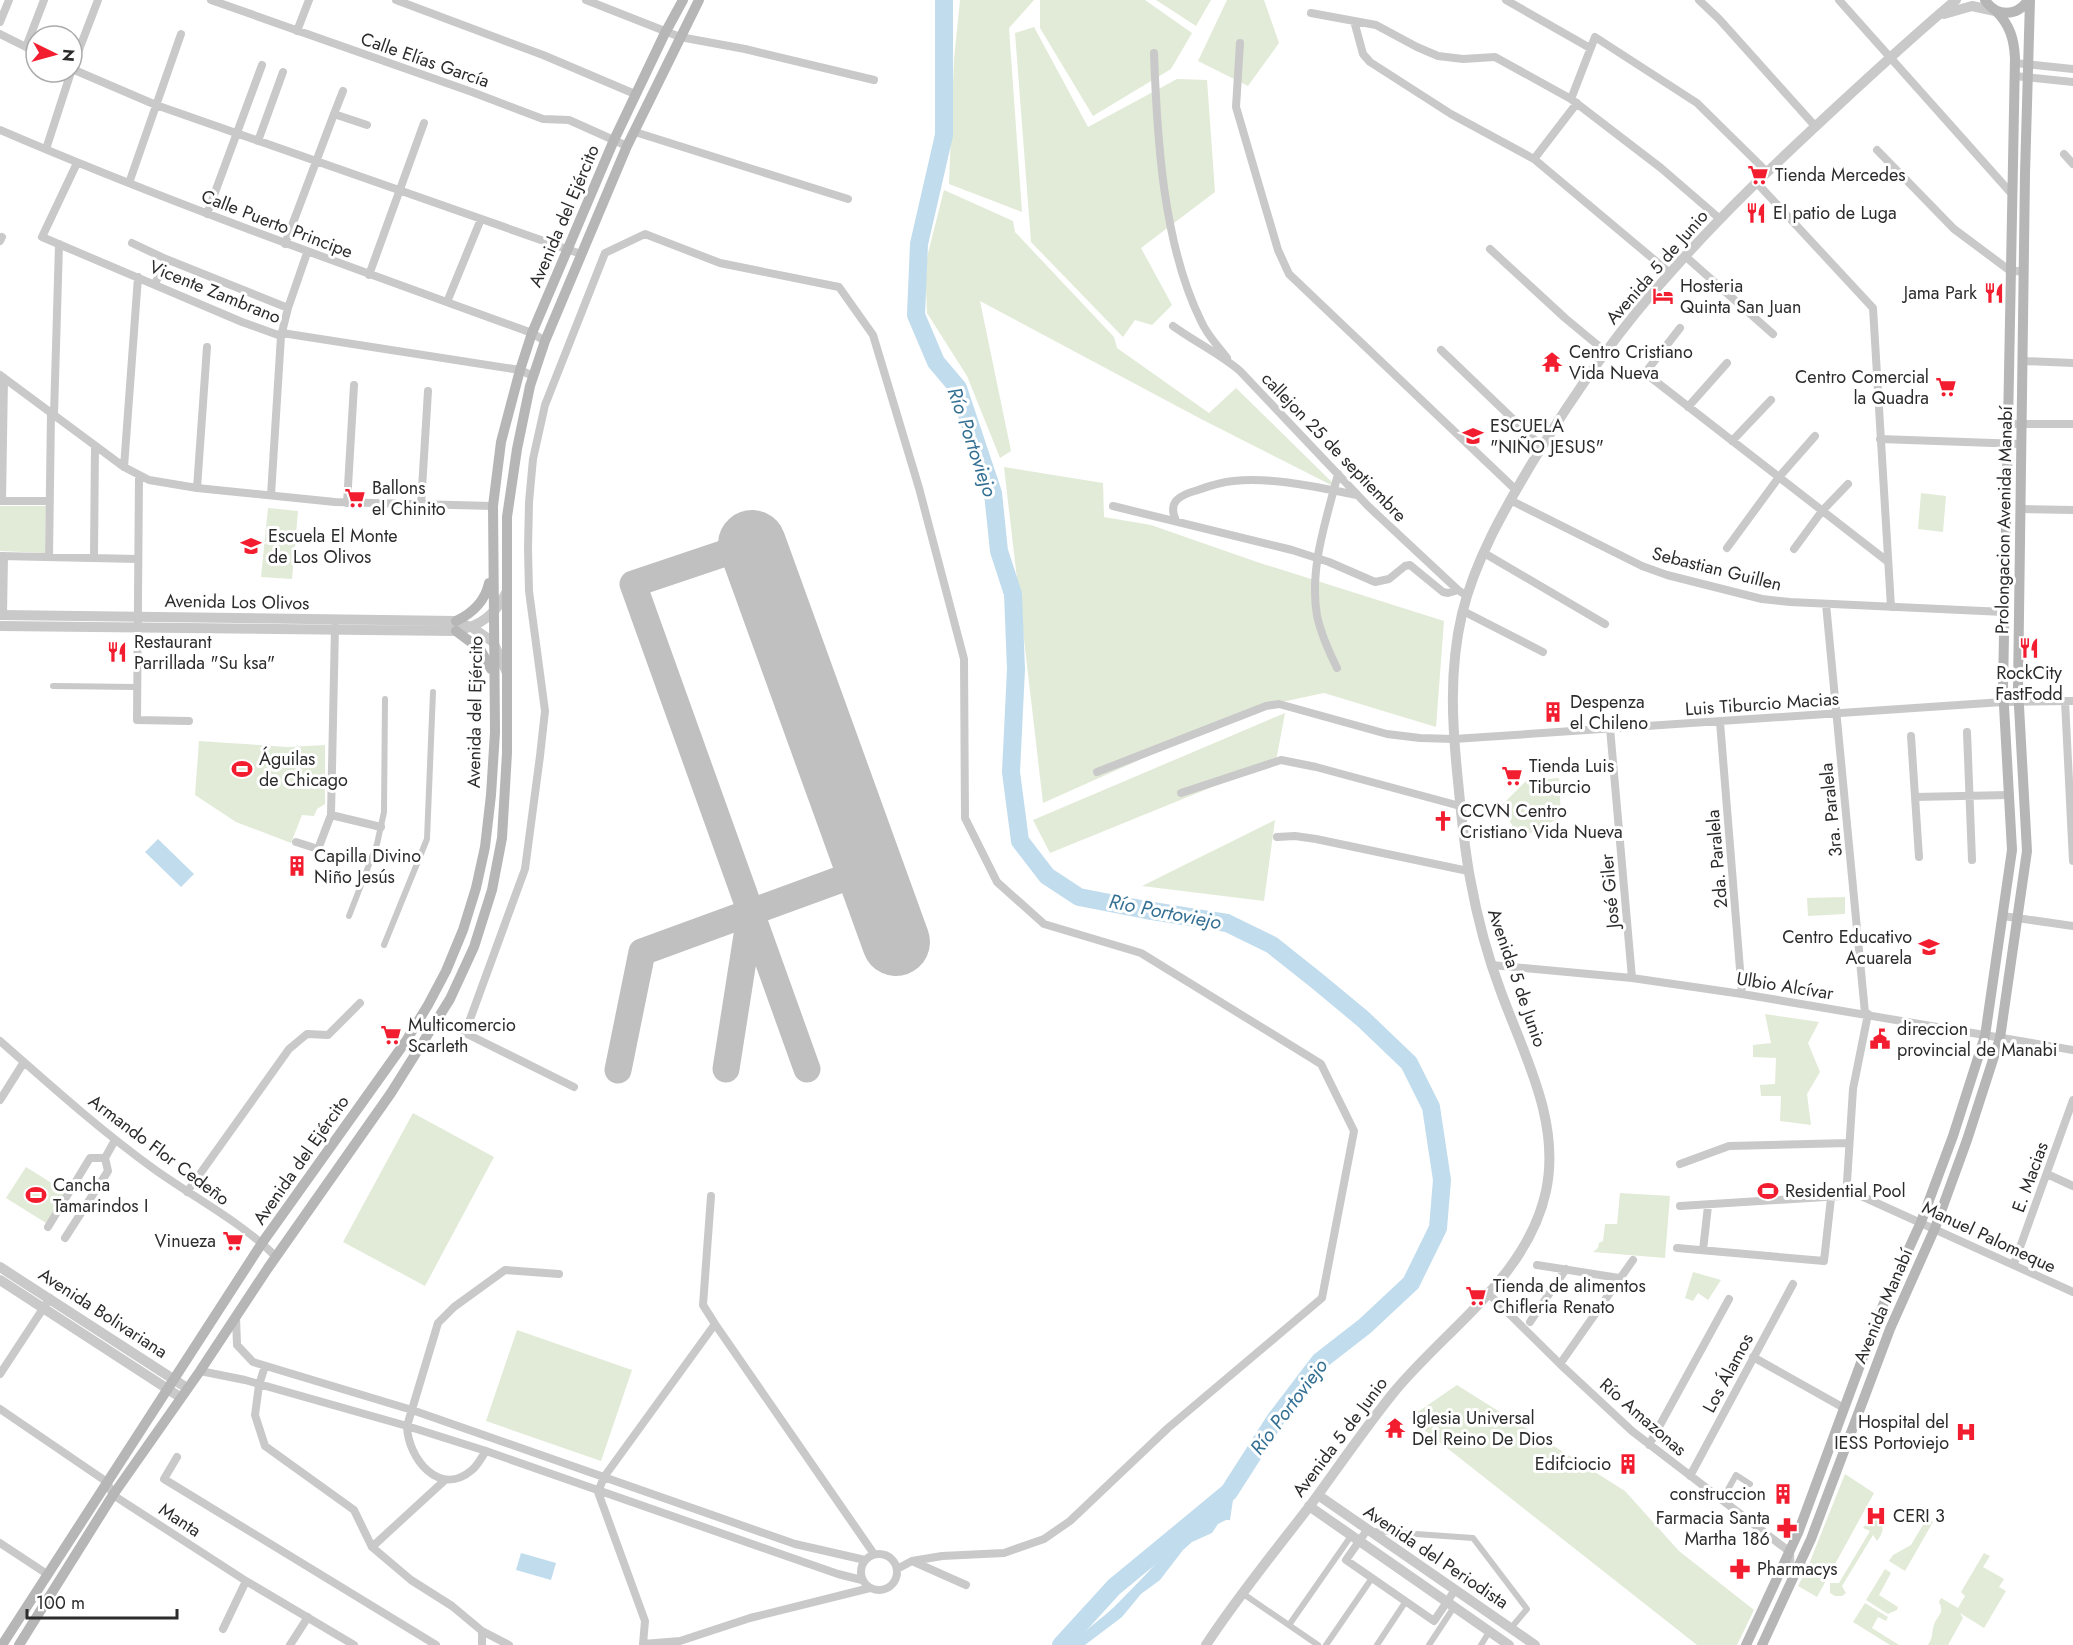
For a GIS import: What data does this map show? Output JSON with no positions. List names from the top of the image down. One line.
{"streets":{"main road":["Avenida del Ejército","Prolongacion Avenida Manabí","Avenida Manabí"],"street":["Calle Elías García","Calle Puerto Principe","Avenida 5 de Junio","Vicente Zambrano","callejon 25 de septiembre","Sebastian Guillen","Avenida Los Olivos","Luis Tiburcio Macias","3ra. Paralela","2da. Paralela","José Giler","Ulbio Alcívar","Armando Flor Cedeño","E. Macias","Manuel Palomeque","Avenida Bolivariana","Los Álamos","Río Amazonas","Manta","Avenida del Periodista"]},"crossings":[["Calle Elías García","Avenida del Ejército"],["Avenida del Ejército","Calle Puerto Principe"],["Avenida del Ejército","Vicente Zambrano"],["Avenida del Ejército","Avenida Los Olivos"],["Avenida del Ejército","Armando Flor Cedeño"],["Avenida del Ejército","Avenida Bolivariana"],["Avenida del Ejército","Manta"],["Avenida 5 de Junio","callejon 25 de septiembre"],["Avenida 5 de Junio","Sebastian Guillen"],["Avenida 5 de Junio","Luis Tiburcio Macias"],["Avenida 5 de Junio","Ulbio Alcívar"],["Avenida 5 de Junio","Río Amazonas"],["Avenida 5 de Junio","Avenida del Periodista"],["Prolongacion Avenida Manabí","Sebastian Guillen"],["Prolongacion Avenida Manabí","Luis Tiburcio Macias"],["Prolongacion Avenida Manabí","Ulbio Alcívar"],["Prolongacion Avenida Manabí","Avenida Manabí"],["Sebastian Guillen","3ra. Paralela"],["Luis Tiburcio Macias","3ra. Paralela"],["Luis Tiburcio Macias","2da. Paralela"],["Luis Tiburcio Macias","José Giler"],["3ra. Paralela","Ulbio Alcívar"],["3ra. Paralela","Manuel Palomeque"],["2da. Paralela","Ulbio Alcívar"],["José Giler","Ulbio Alcívar"],["Ulbio Alcívar","Avenida Manabí"],["E. Macias","Manuel Palomeque"],["Manuel Palomeque","Avenida Manabí"],["Avenida Manabí","Río Amazonas"],["Los Álamos","Río Amazonas"]],"water":["Río Portoviejo"],"places":{"supermarket":["Tienda Mercedes","Centro Comercial la Quadra","Ballons el Chinito","Tienda Luis Tiburcio","Multicomercio Scarleth","Vinueza","Tienda de alimentos Chifleria Renato"],"restaurant":["El patio de Luga","Jama Park","RockCity FastFodd","Restaurant Parrillada \"Su ksa\""],"hotel":["Hosteria Quinta San Juan"],"temple":["Centro Cristiano Vida Nueva","Iglesia Universal Del Reino De Dios"],"school or university":["ESCUELA \"NIÑO JESUS\"","Escuela El Monte de Los Olivos","Centro Educativo Acuarela"],"building":["Despenza el Chileno","Capilla Divino Niño Jesús","Edifciocio","construccion"],"sports":["Águilas de Chicago","Residential Pool","Cancha Tamarindos I"],"church":["CCVN Centro Cristiano Vida Nueva"],"public building":["direccion provincial de Manabi"],"hospital":["Hospital del IESS Portoviejo","CERI 3"],"pharmacy":["Farmacia Santa Martha 186","Pharmacys"]},"scale_bar":"100 m","north":"right"}
